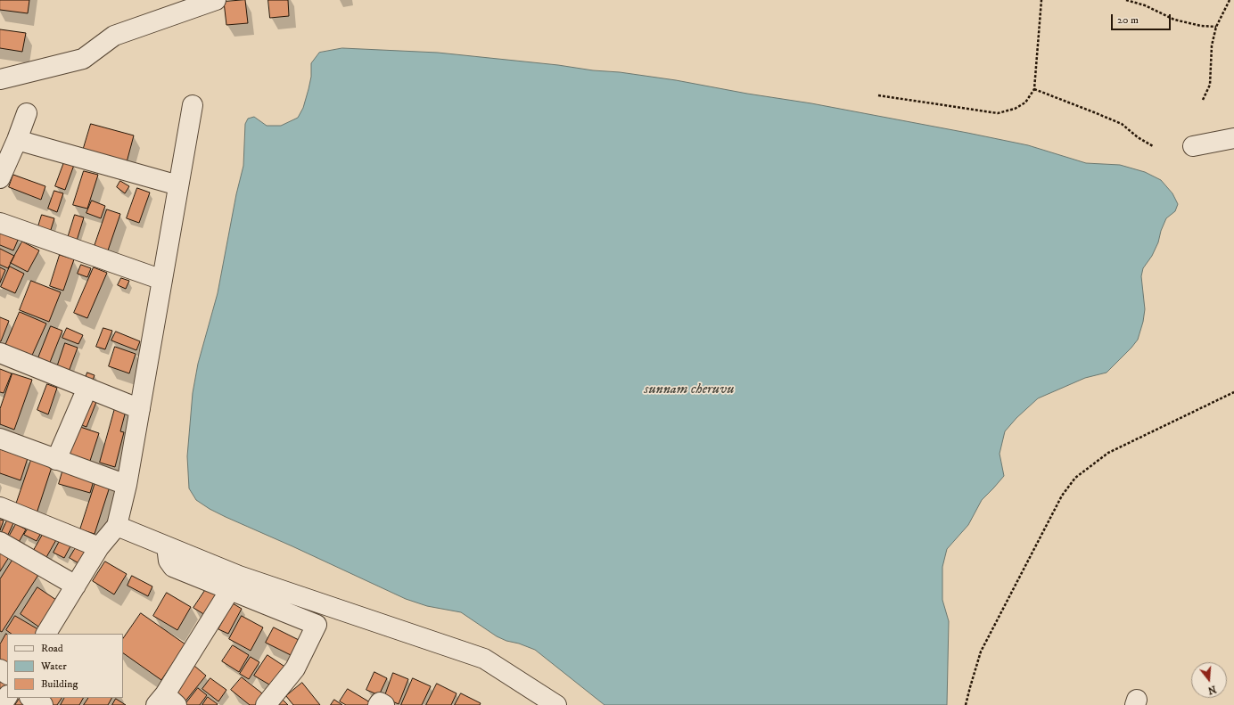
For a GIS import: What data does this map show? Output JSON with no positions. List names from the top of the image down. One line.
{"water":["sunnam cheruvu"],"legend":["Road","Water","Building"],"scale_bar":"20 m","north":"bottom"}
